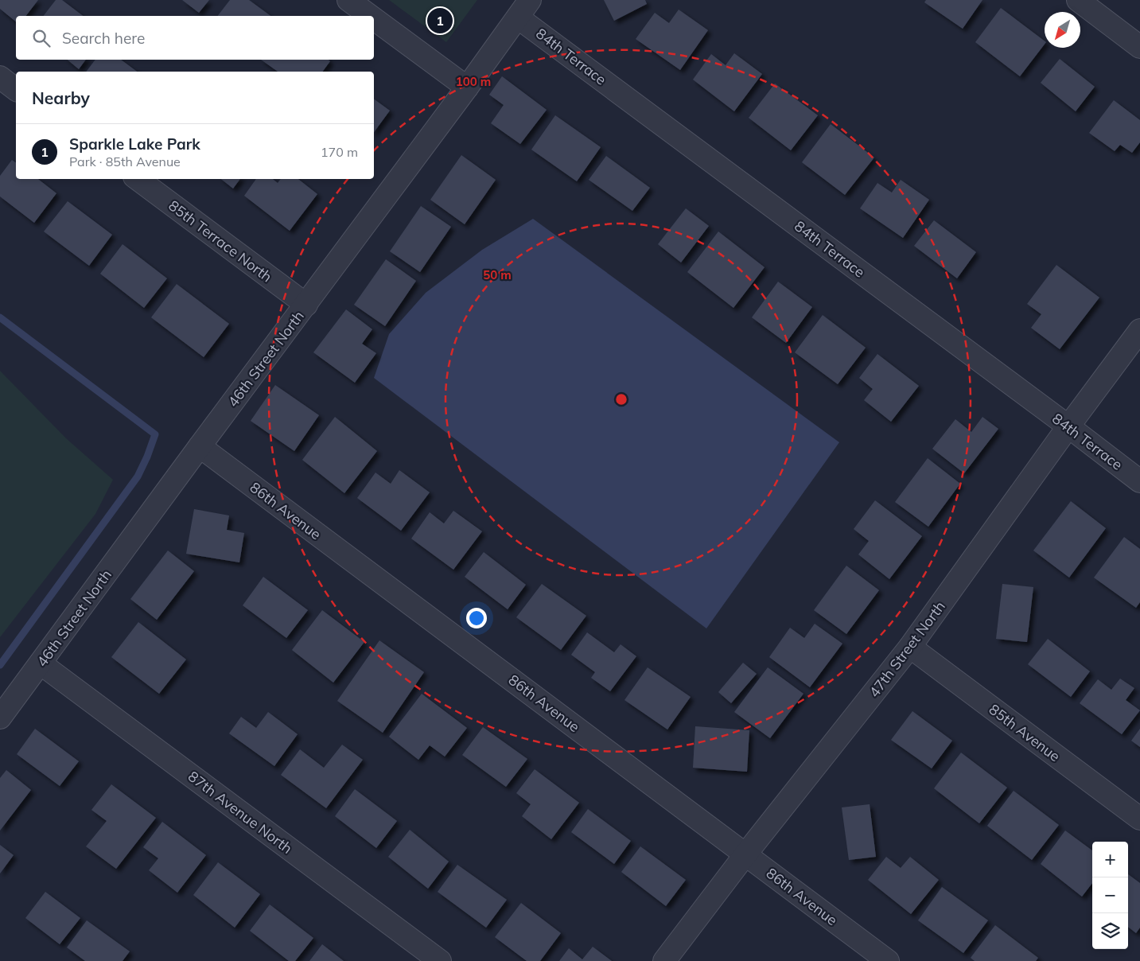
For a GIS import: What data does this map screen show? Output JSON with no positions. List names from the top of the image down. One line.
{"streets":{"street":["84th Terrace","85th Terrace North","46th Street North","86th Avenue","47th Street North","85th Avenue","87th Avenue North"]},"crossings":[["84th Terrace","46th Street North"],["84th Terrace","47th Street North"],["85th Terrace North","46th Street North"],["46th Street North","86th Avenue"],["46th Street North","87th Avenue North"],["86th Avenue","47th Street North"],["47th Street North","85th Avenue"]],"north":"bottom left","page":{"pins":"1","search":"Search here","heading":"Nearby","list":[{"mark":"1","name":"Sparkle Lake Park","note":"Park · 85th Avenue","value":"170 m"}],"map_buttons":["+","−"]},"rings":["100 m","50 m"]}
